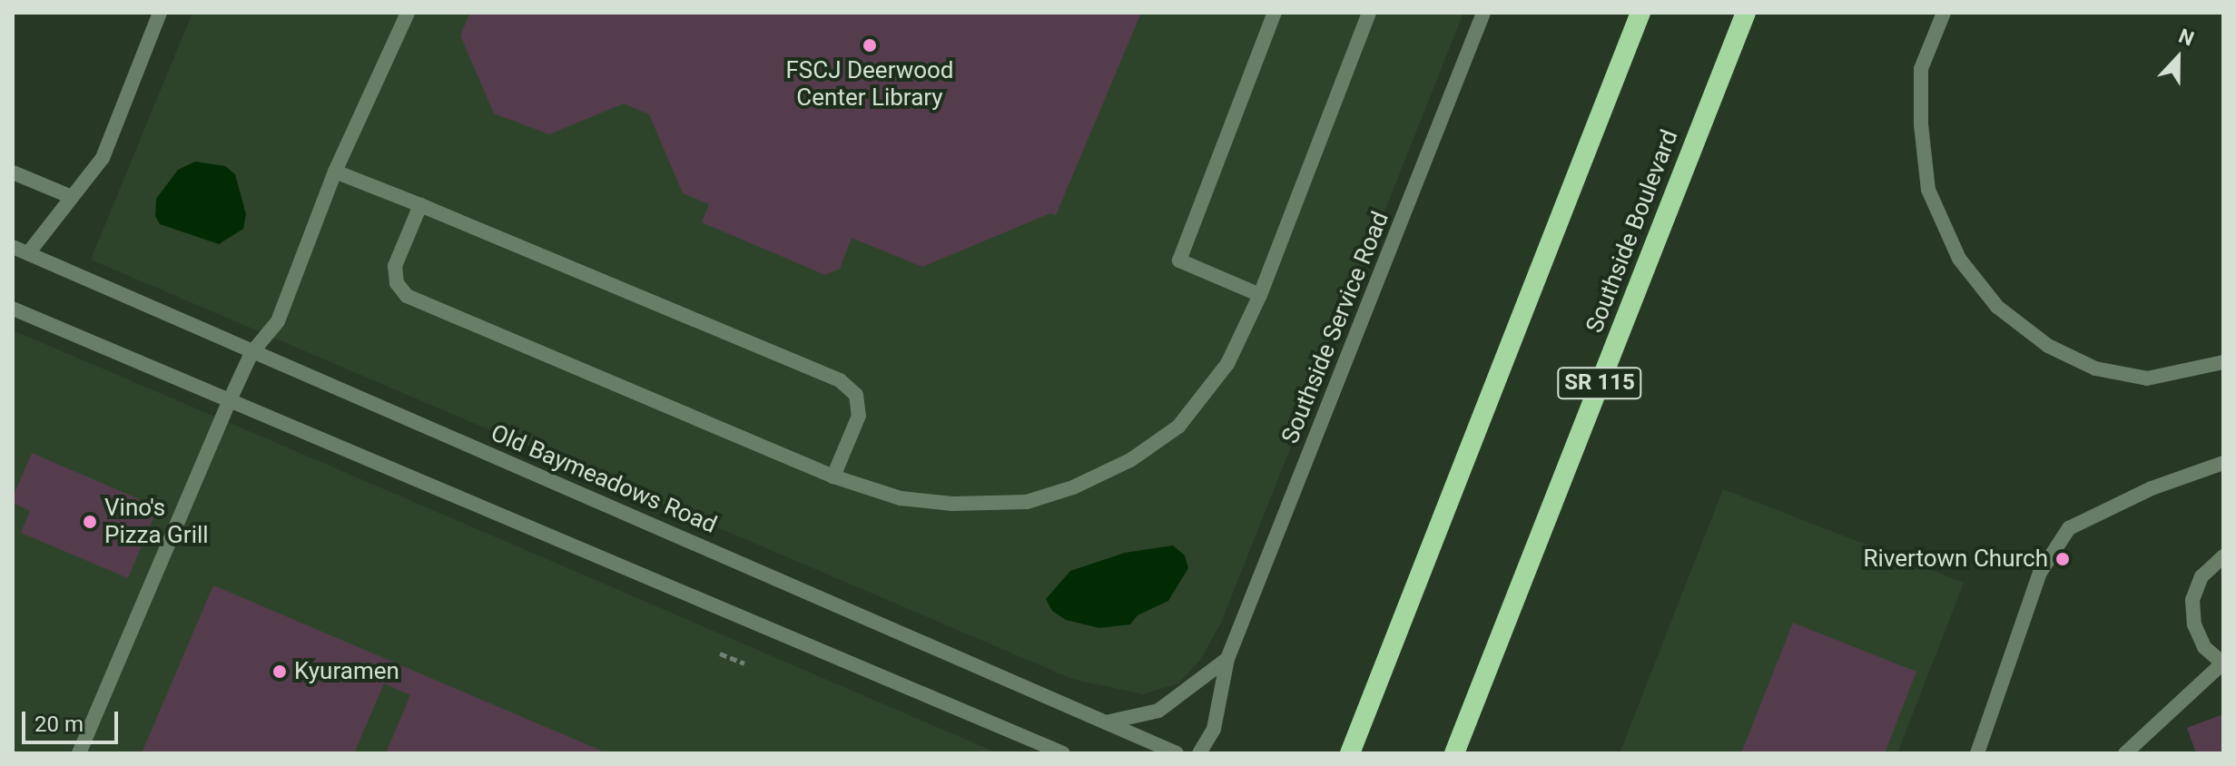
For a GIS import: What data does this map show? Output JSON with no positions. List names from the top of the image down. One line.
{"streets":{"highway":["Southside Boulevard","SR 115"],"street":["Southside Service Road","Old Baymeadows Road"]},"places":["FSCJ Deerwood Center Library","Vino's Pizza Grill","Rivertown Church","Kyuramen"],"scale_bar":"20 m","north":"top"}
